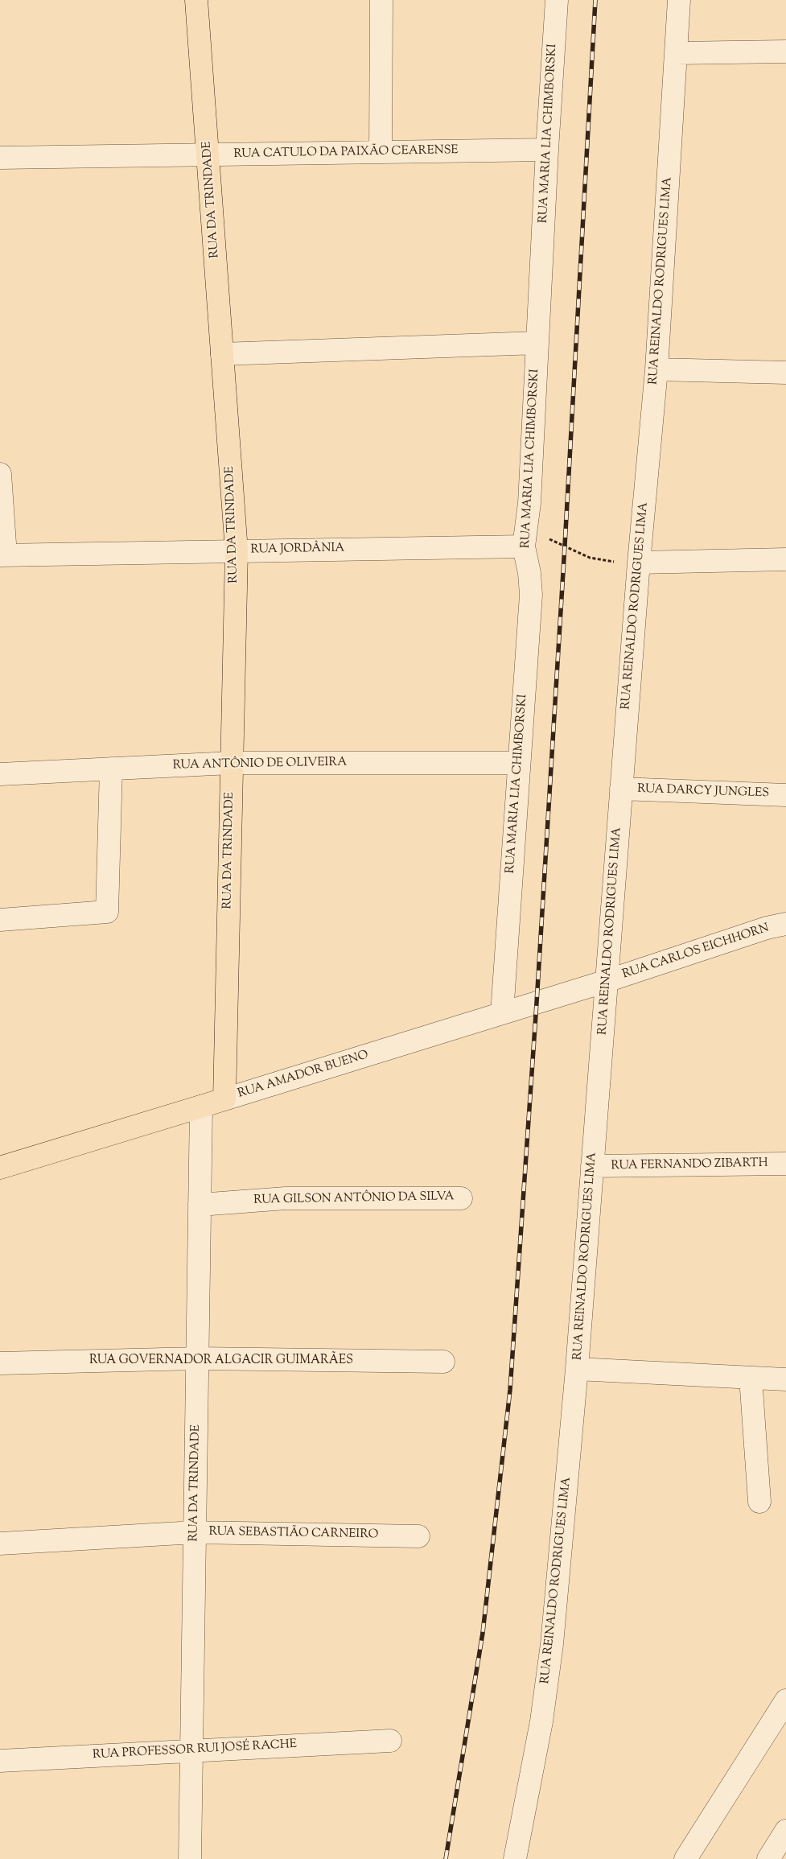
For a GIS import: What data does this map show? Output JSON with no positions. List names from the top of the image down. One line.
{"streets":{"main road":["RUA DA TRINDADE","RUA AMADOR BUENO"],"street":["RUA MARIA LIA CHIMBORSKI","RUA CATULO DA PAIXÃO CEARENSE","RUA REINALDO RODRIGUES LIMA","RUA JORDÂNIA","RUA ANTÔNIO DE OLIVEIRA","RUA DARCY JUNGLES","RUA CARLOS EICHHORN","RUA FERNANDO ZIBARTH","RUA GILSON ANTÔNIO DA SILVA","RUA GOVERNADOR ALGACIR GUIMARÃES","RUA SEBASTIÃO CARNEIRO","RUA PROFESSOR RUI JOSÉ RACHE"]},"crossings":[["RUA MARIA LIA CHIMBORSKI","RUA CATULO DA PAIXÃO CEARENSE"],["RUA MARIA LIA CHIMBORSKI","RUA JORDÂNIA"],["RUA MARIA LIA CHIMBORSKI","RUA ANTÔNIO DE OLIVEIRA"],["RUA MARIA LIA CHIMBORSKI","RUA AMADOR BUENO"],["RUA CATULO DA PAIXÃO CEARENSE","RUA DA TRINDADE"],["RUA DA TRINDADE","RUA JORDÂNIA"],["RUA DA TRINDADE","RUA ANTÔNIO DE OLIVEIRA"],["RUA DA TRINDADE","RUA AMADOR BUENO"],["RUA DA TRINDADE","RUA GILSON ANTÔNIO DA SILVA"],["RUA DA TRINDADE","RUA GOVERNADOR ALGACIR GUIMARÃES"],["RUA DA TRINDADE","RUA SEBASTIÃO CARNEIRO"],["RUA DA TRINDADE","RUA PROFESSOR RUI JOSÉ RACHE"],["RUA REINALDO RODRIGUES LIMA","RUA DARCY JUNGLES"],["RUA REINALDO RODRIGUES LIMA","RUA CARLOS EICHHORN"],["RUA REINALDO RODRIGUES LIMA","RUA AMADOR BUENO"],["RUA REINALDO RODRIGUES LIMA","RUA FERNANDO ZIBARTH"],["RUA CARLOS EICHHORN","RUA AMADOR BUENO"]]}
